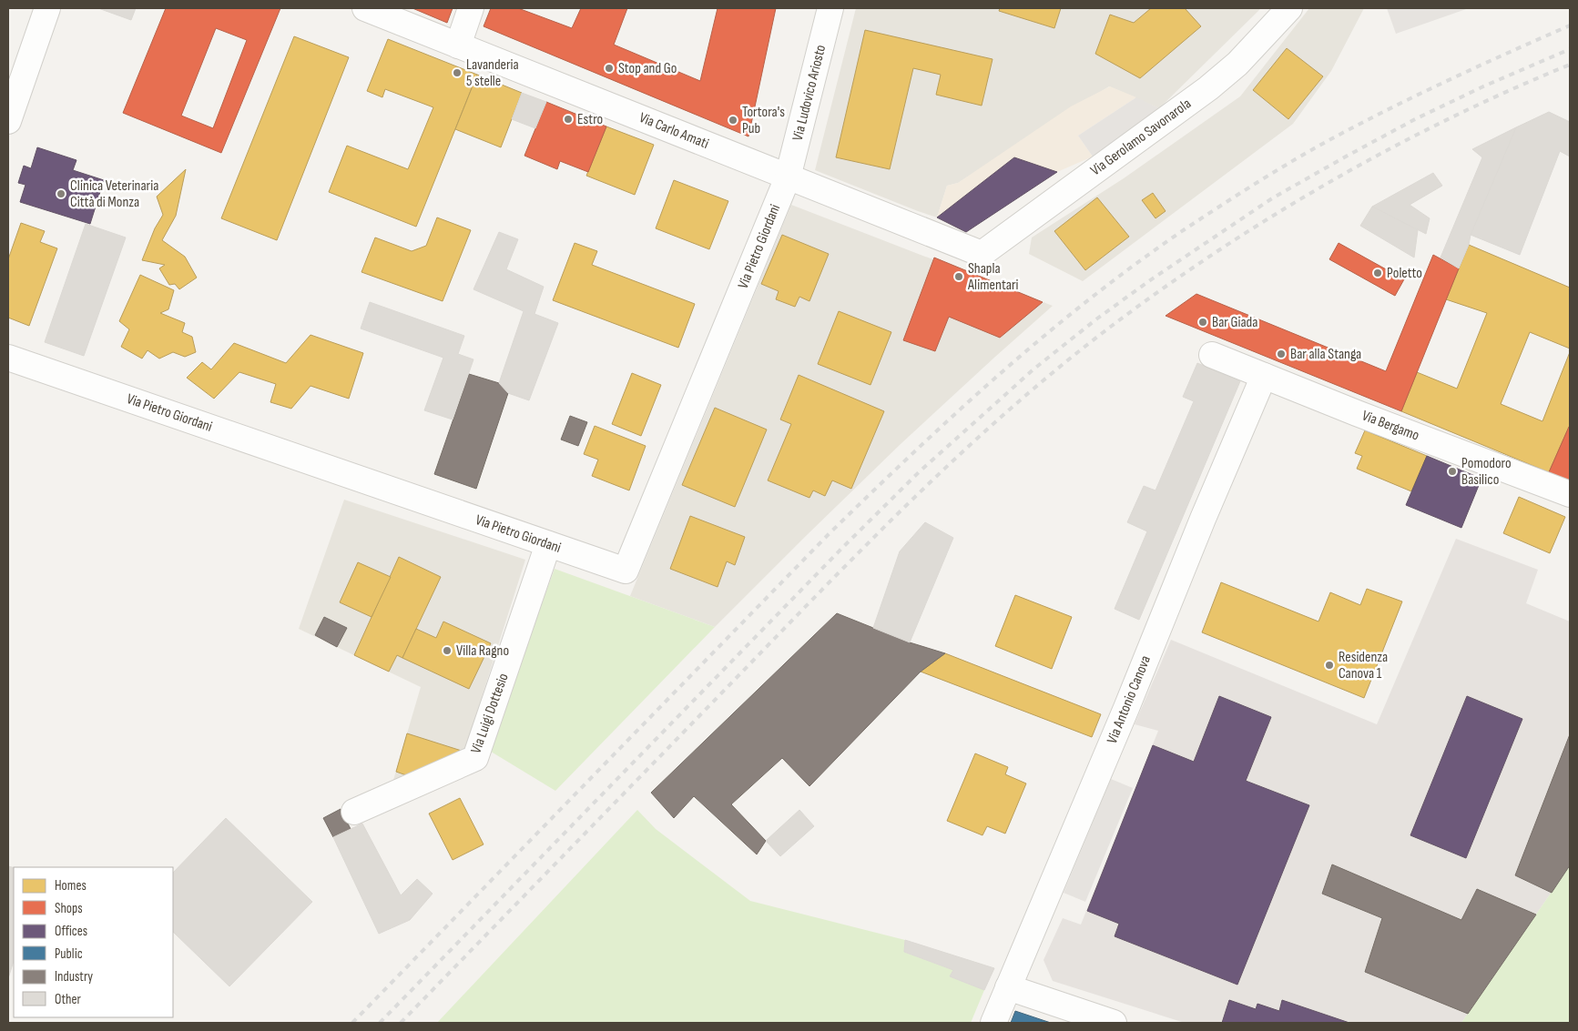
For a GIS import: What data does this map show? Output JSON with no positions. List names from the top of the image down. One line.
{"streets":{"street":["Via Ludovico Ariosto","Via Carlo Amati","Via Gerolamo Savonarola","Via Pietro Giordani","Via Bergamo","Via Antonio Canova","Via Luigi Dottesio"]},"crossings":[["Via Ludovico Ariosto","Via Carlo Amati"],["Via Ludovico Ariosto","Via Pietro Giordani"],["Via Carlo Amati","Via Gerolamo Savonarola"],["Via Carlo Amati","Via Pietro Giordani"],["Via Pietro Giordani","Via Luigi Dottesio"],["Via Bergamo","Via Antonio Canova"]],"places":["Stop and Go","Lavanderia 5 stelle","Estro","Tortora's Pub","Clinica Veterinaria Città di Monza","Poletto","Shapla Alimentari","Bar Giada","Bar alla Stanga","Pomodoro Basilico","Villa Ragno","Residenza Canova 1"],"legend":["Homes","Shops","Offices","Public","Industry","Other"]}
